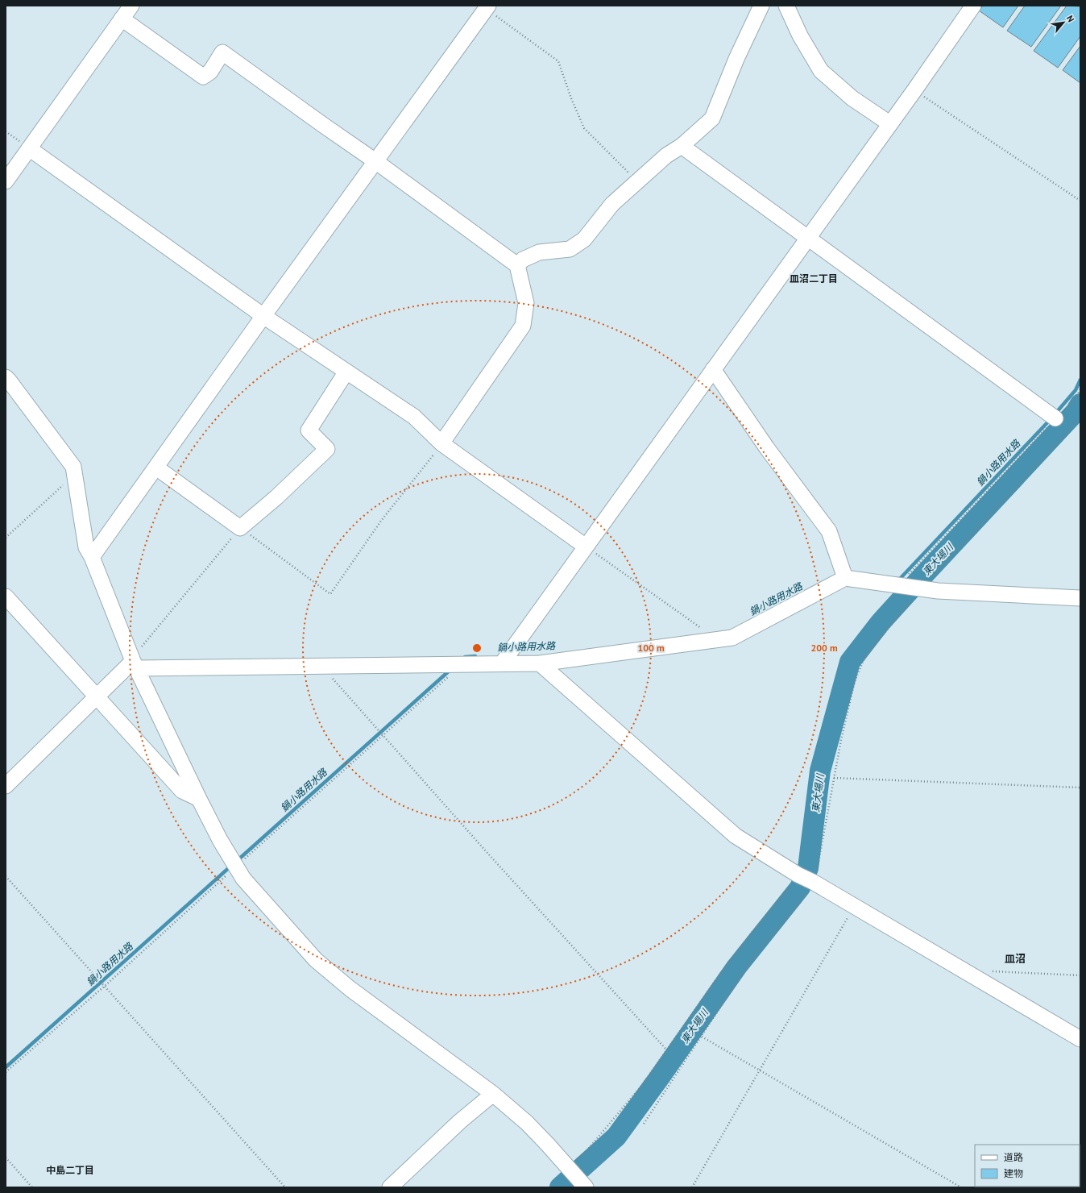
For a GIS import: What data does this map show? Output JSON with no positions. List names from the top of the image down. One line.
{"districts":["皿沼二丁目","皿沼","中島二丁目"],"water":["鍋小路用水路","東大場川"],"legend":["道路","建物"],"north":"top right","rings":["100 m","200 m"]}
